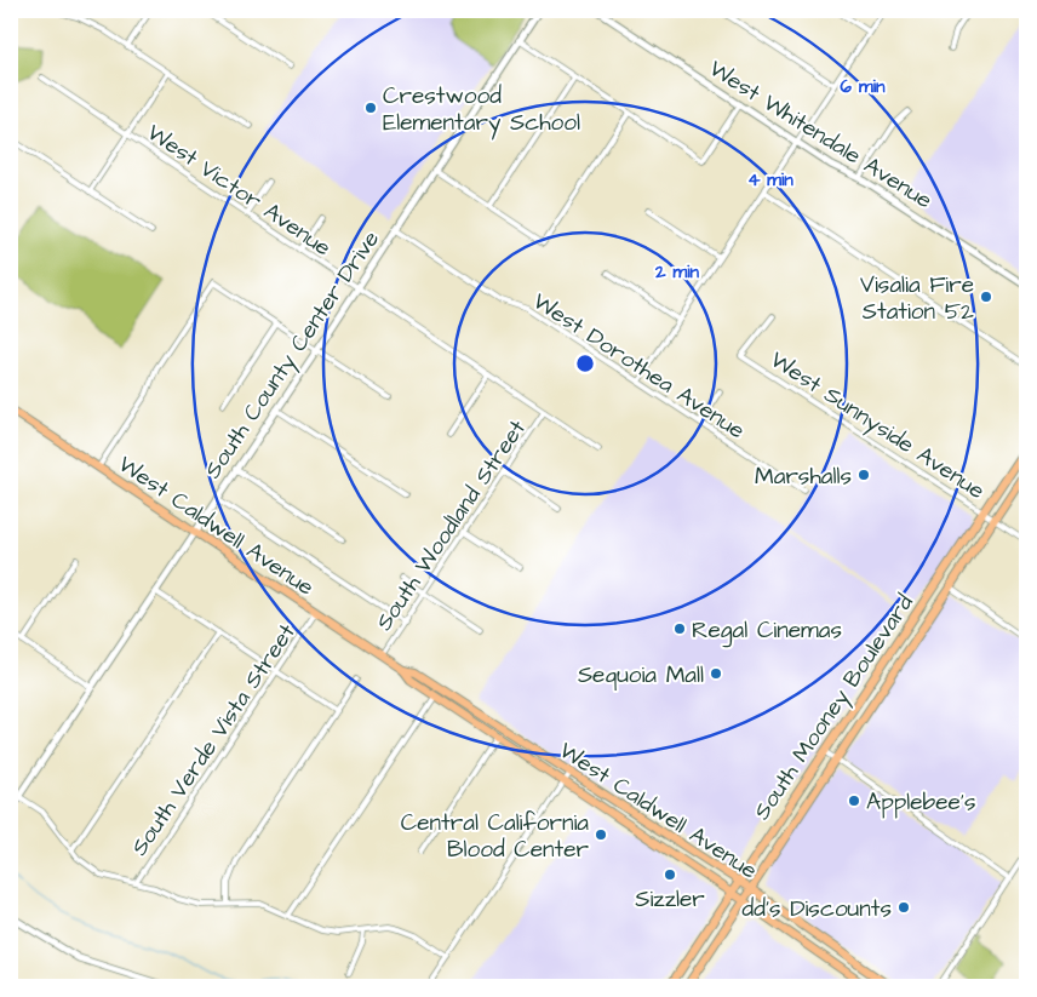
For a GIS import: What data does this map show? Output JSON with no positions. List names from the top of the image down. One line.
{"streets":{"main road":["West Caldwell Avenue","South Mooney Boulevard"],"street":["West Whitendale Avenue","West Victor Avenue","South County Center Drive","West Dorothea Avenue","West Sunnyside Avenue","South Woodland Street","South Verde Vista Street"]},"crossings":[["West Victor Avenue","South County Center Drive"],["West Victor Avenue","South Woodland Street"],["South County Center Drive","West Dorothea Avenue"],["South County Center Drive","West Caldwell Avenue"],["West Sunnyside Avenue","South Mooney Boulevard"],["West Caldwell Avenue","South Woodland Street"],["West Caldwell Avenue","South Mooney Boulevard"],["West Caldwell Avenue","South Verde Vista Street"]],"places":["Crestwood Elementary School","Visalia Fire Station 52","Marshalls","Regal Cinemas","Sequoia Mall","Applebee's","Central California Blood Center","Sizzler","dd's Discounts"],"rings":["6 min","4 min","2 min"]}
